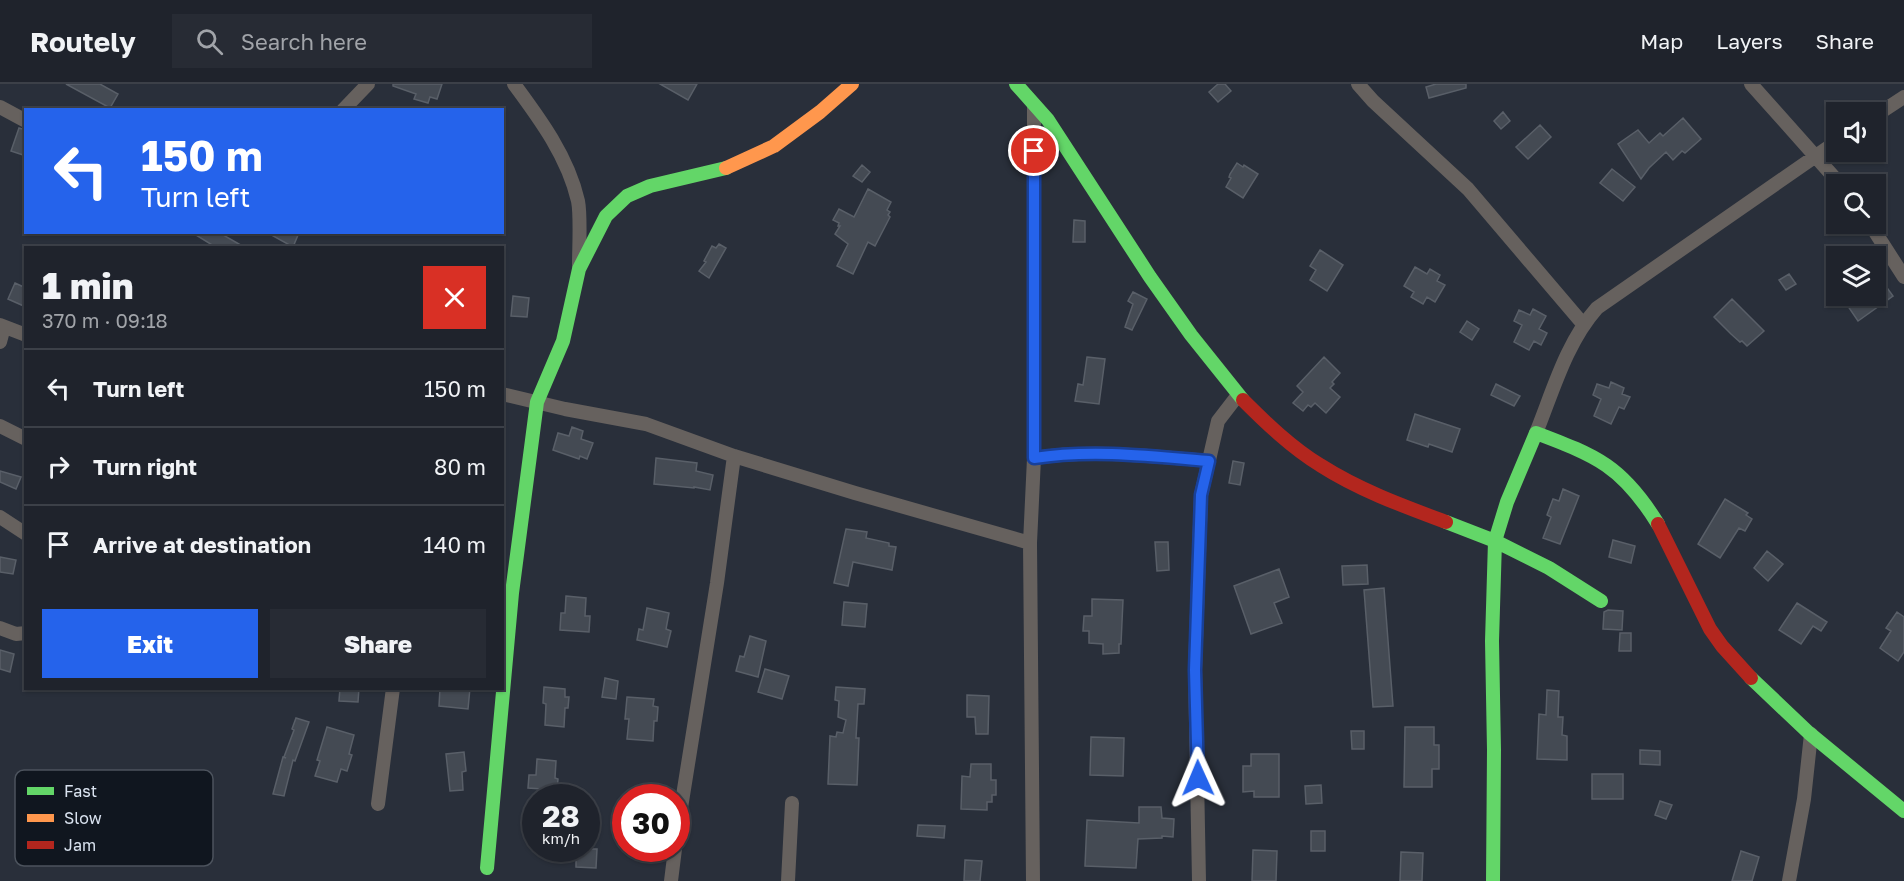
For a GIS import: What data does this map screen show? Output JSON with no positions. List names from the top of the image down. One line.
{"legend":["Fast","Slow","Jam"],"page":{"header":"Routely","search":"Search here","nav":["Map","Layers","Share"],"turn":["150 m","Turn left"],"heading":["1 min","370 m · 09:18"],"list":[{"name":"Turn left","value":"150 m"},{"name":"Turn right","value":"80 m"},{"name":"Arrive at destination","value":"140 m"}],"buttons":["Exit","Share"],"speed":"28 km/h","limit":"30"}}
